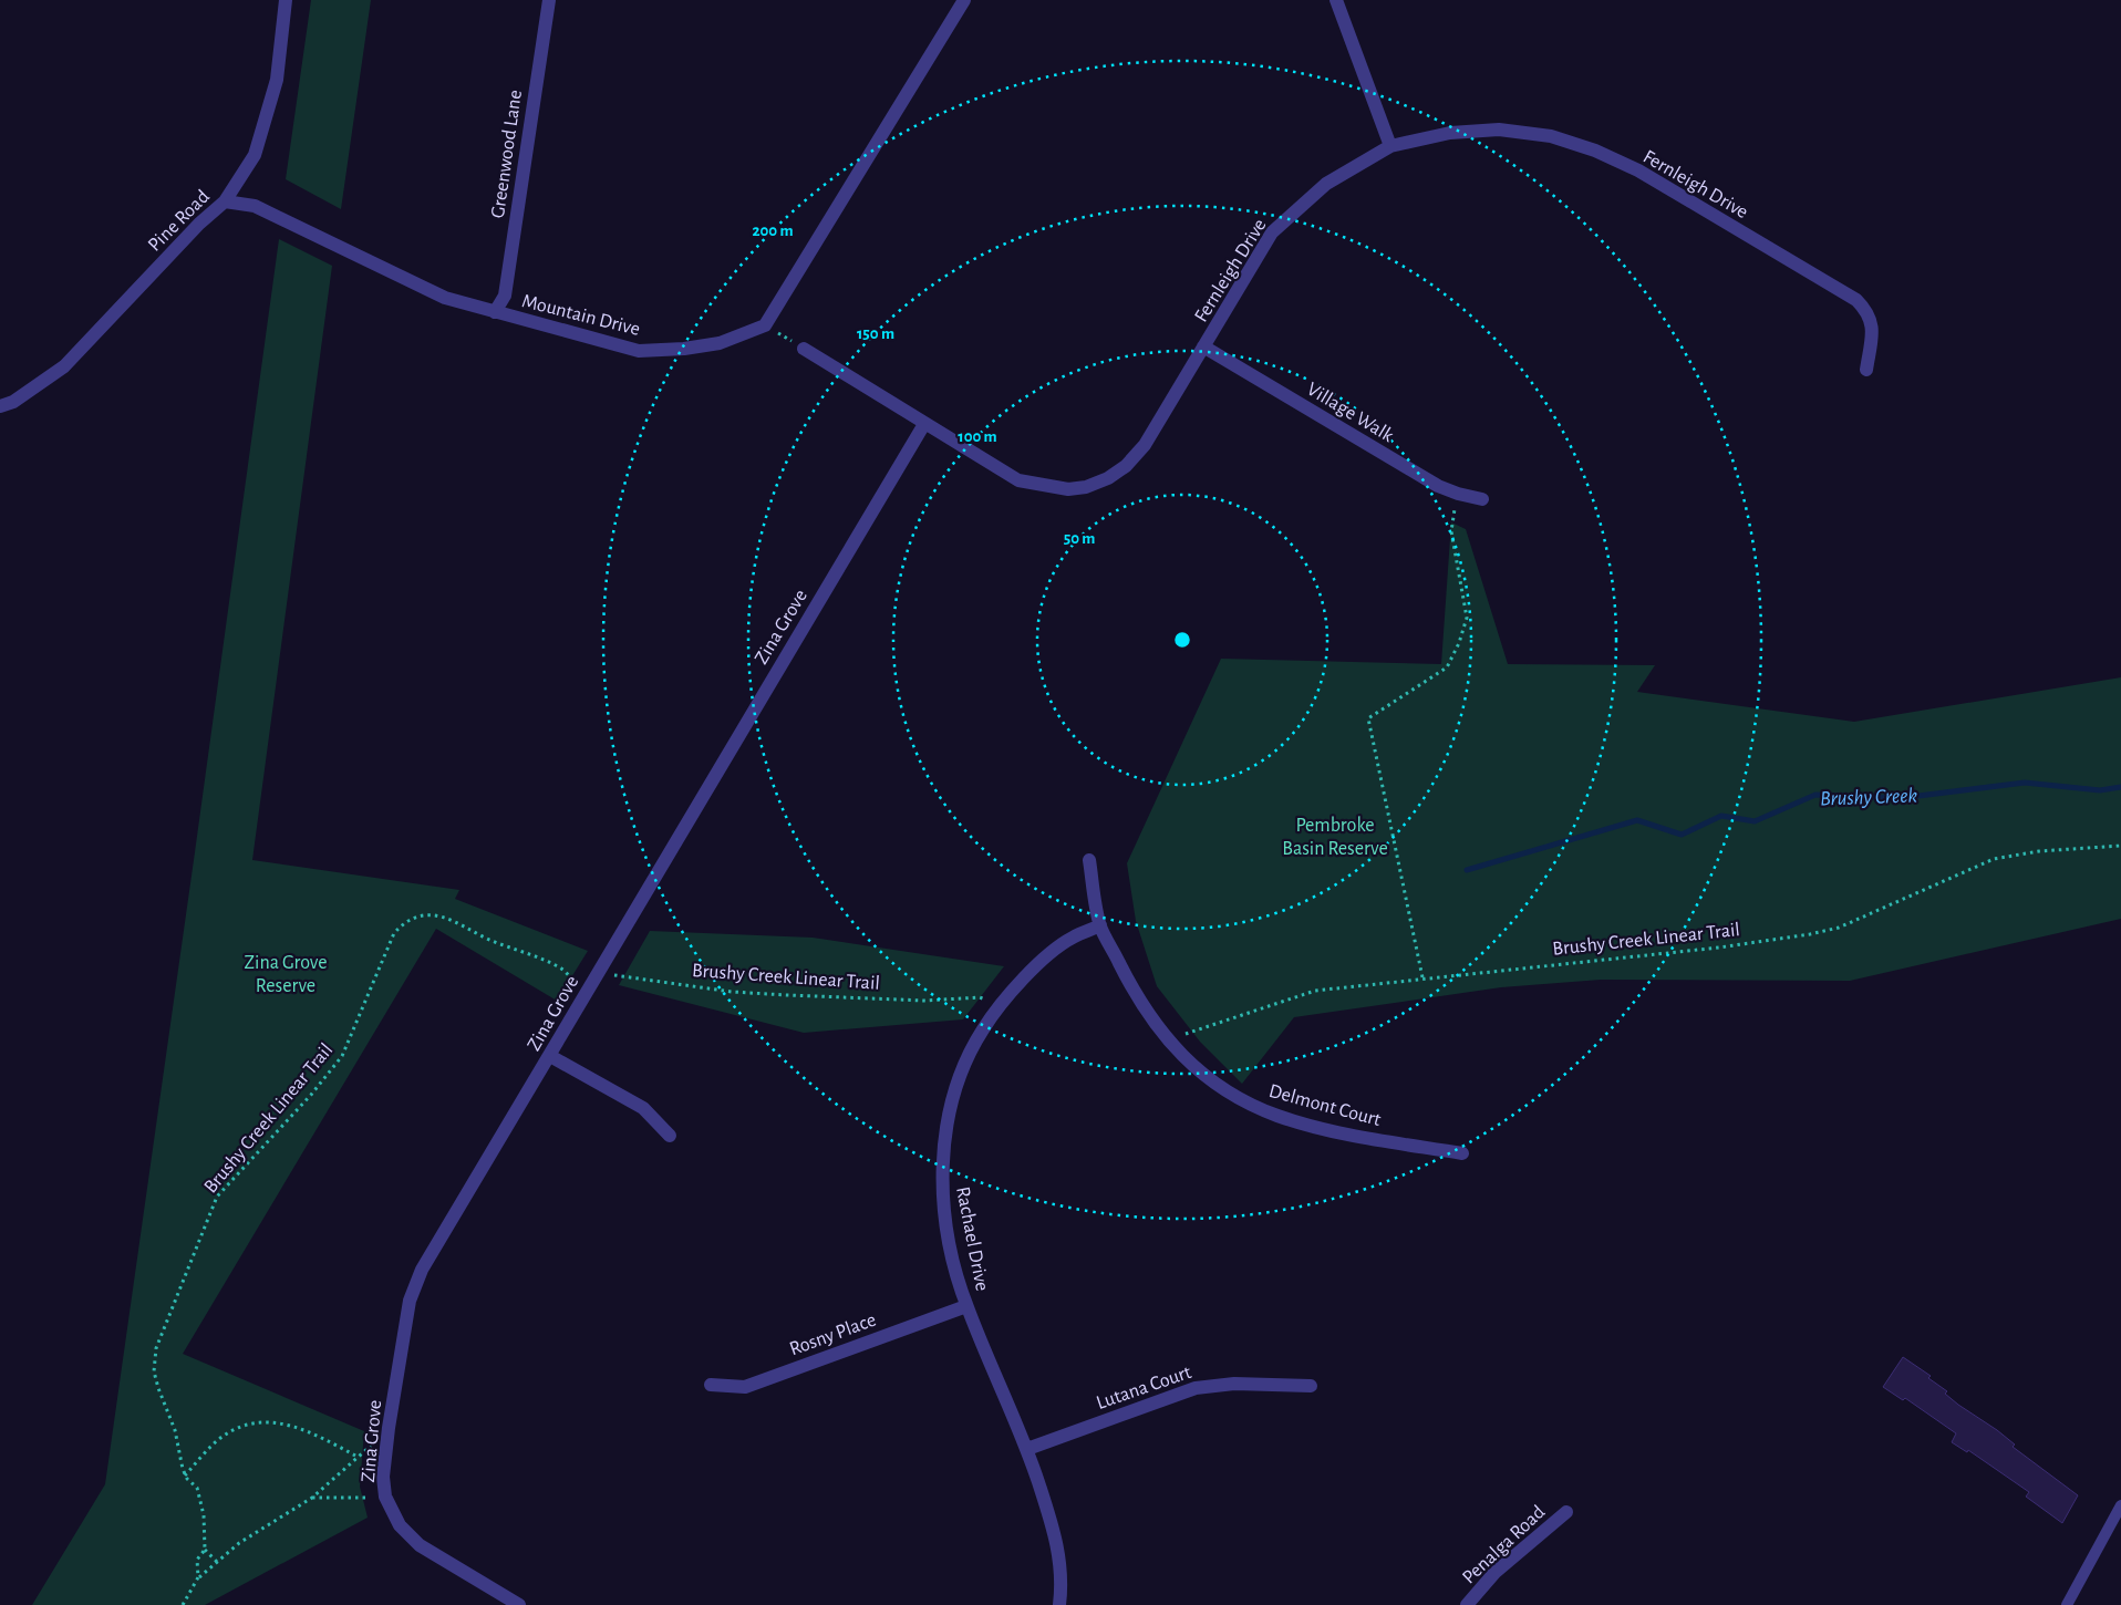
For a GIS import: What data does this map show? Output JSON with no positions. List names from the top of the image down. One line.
{"streets":{"street":["Greenwood Lane","Fernleigh Drive","Pine Road","Mountain Drive","Village Walk","Zina Grove","Delmont Court","Rachael Drive","Rosny Place","Lutana Court","Penalga Road"],"path":["Brushy Creek Linear Trail"]},"crossings":[["Greenwood Lane","Mountain Drive"],["Fernleigh Drive","Village Walk"],["Fernleigh Drive","Zina Grove"],["Pine Road","Mountain Drive"],["Zina Grove","Brushy Creek Linear Trail"],["Brushy Creek Linear Trail","Delmont Court"],["Brushy Creek Linear Trail","Rachael Drive"],["Delmont Court","Rachael Drive"],["Rachael Drive","Rosny Place"],["Rachael Drive","Lutana Court"]],"water":["Brushy Creek"],"parks":["Pembroke Basin Reserve","Zina Grove Reserve"],"rings":["200 m","150 m","100 m","50 m"]}
